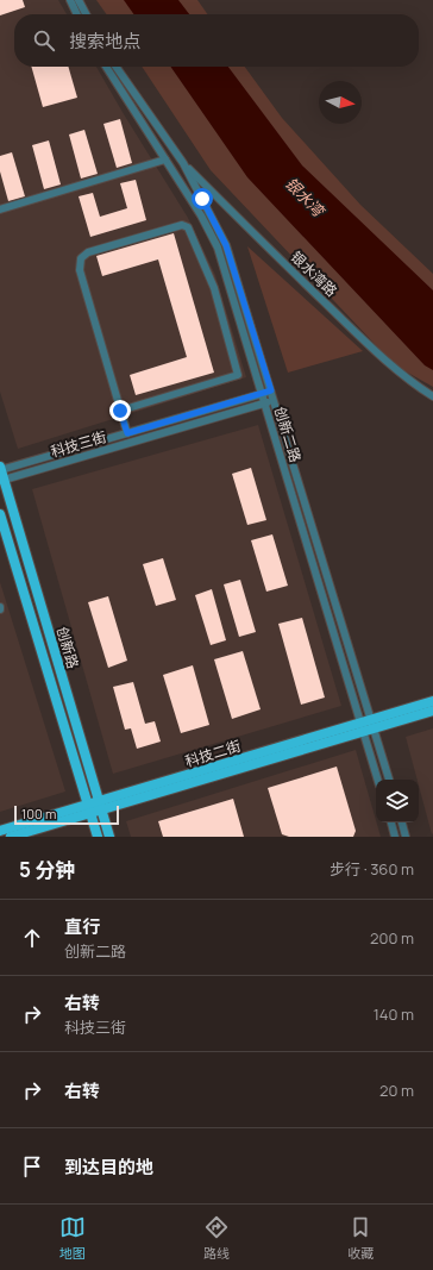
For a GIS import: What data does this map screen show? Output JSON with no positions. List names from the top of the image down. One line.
{"streets":{"main road":["创新路","科技二街"],"street":["银水湾路","创新二路","科技三街"]},"crossings":[["银水湾路","创新二路"],["创新二路","科技三街"],["创新二路","科技二街"],["科技三街","创新路"],["创新路","科技二街"]],"water":["银水湾"],"scale_bar":"100 m","north":"right","page":{"search":"搜索地点","scale":"100 m","heading":["5 分钟","步行 · 360 m"],"list":[["直行","创新二路","200 m"],["右转","科技三街","140 m"],["右转","20 m"],"到达目的地"],"nav":["地图","路线","收藏"]}}
